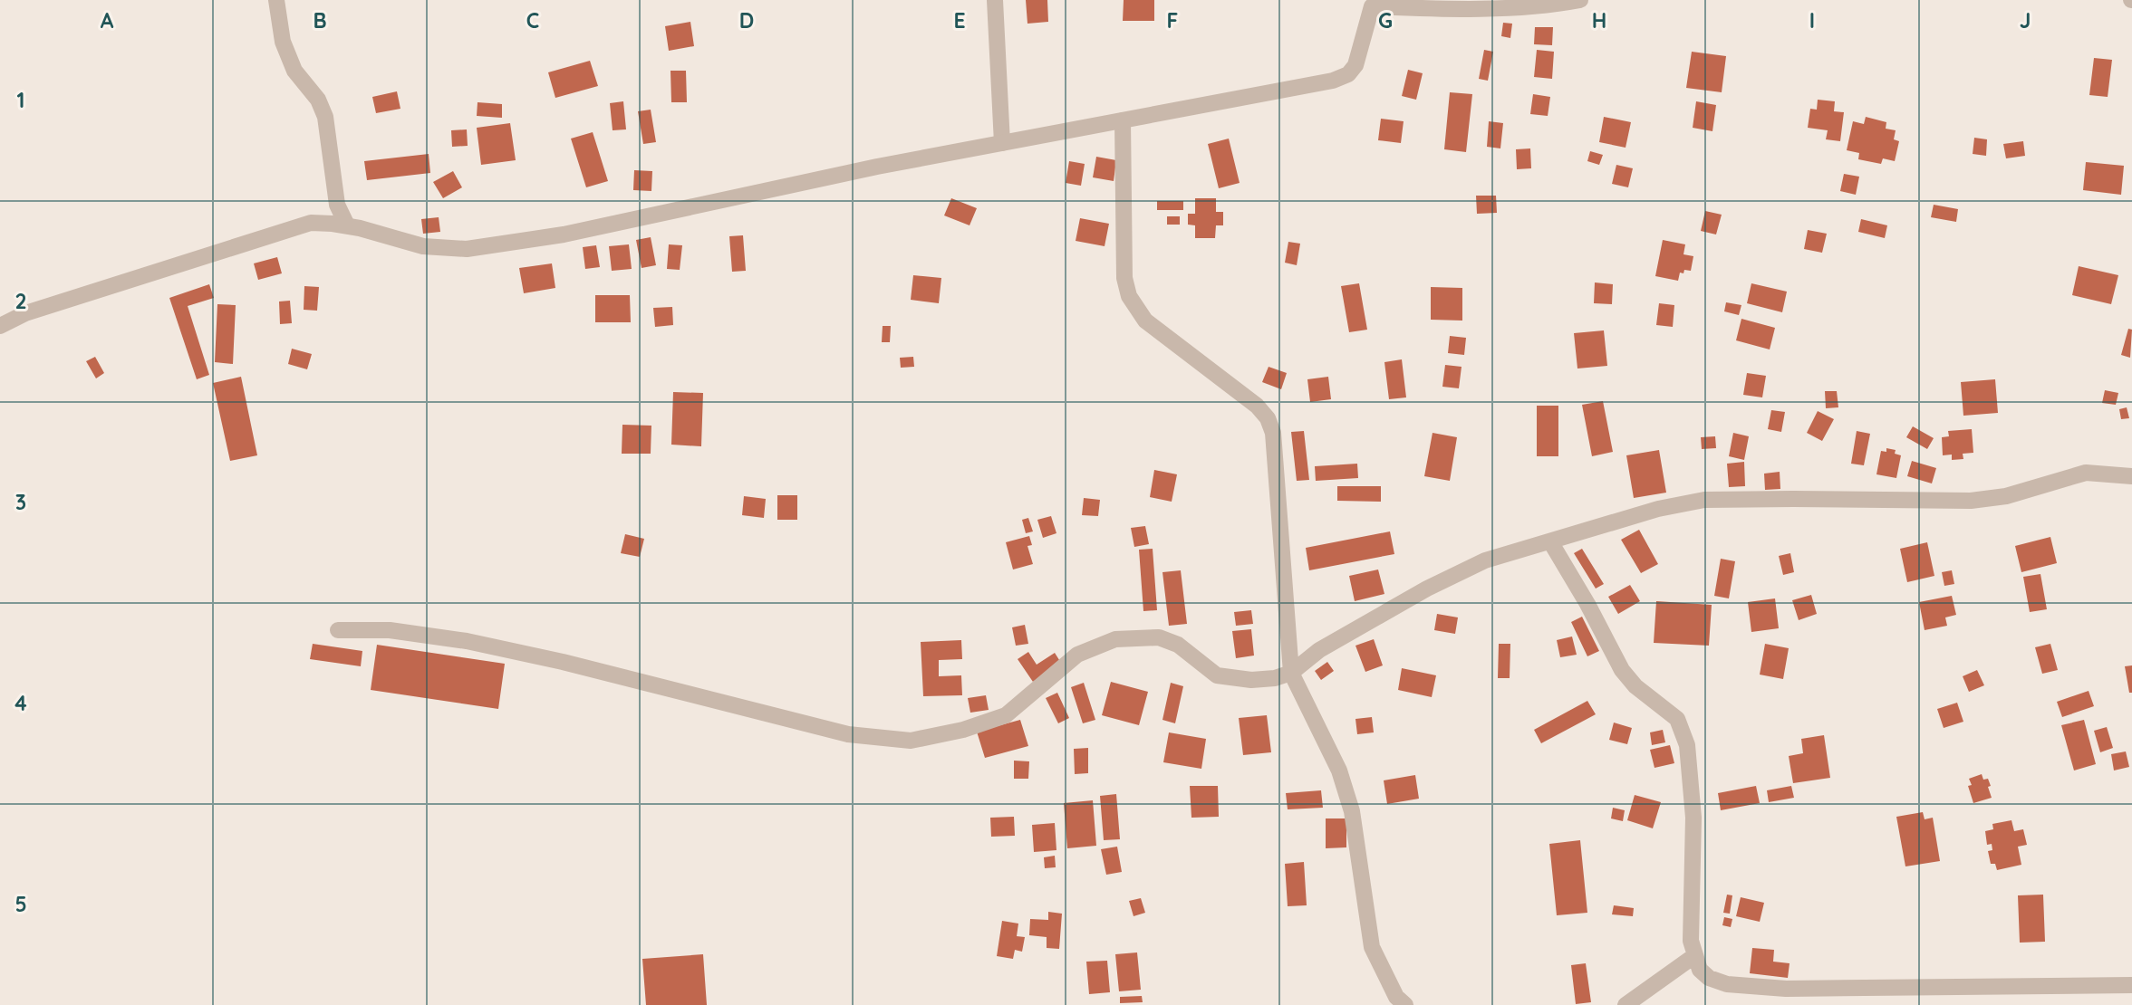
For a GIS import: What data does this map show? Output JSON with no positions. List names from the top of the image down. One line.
{"grid":{"columns":["A","B","C","D","E","F","G","H","I","J"],"rows":["1","2","3","4","5"]}}
